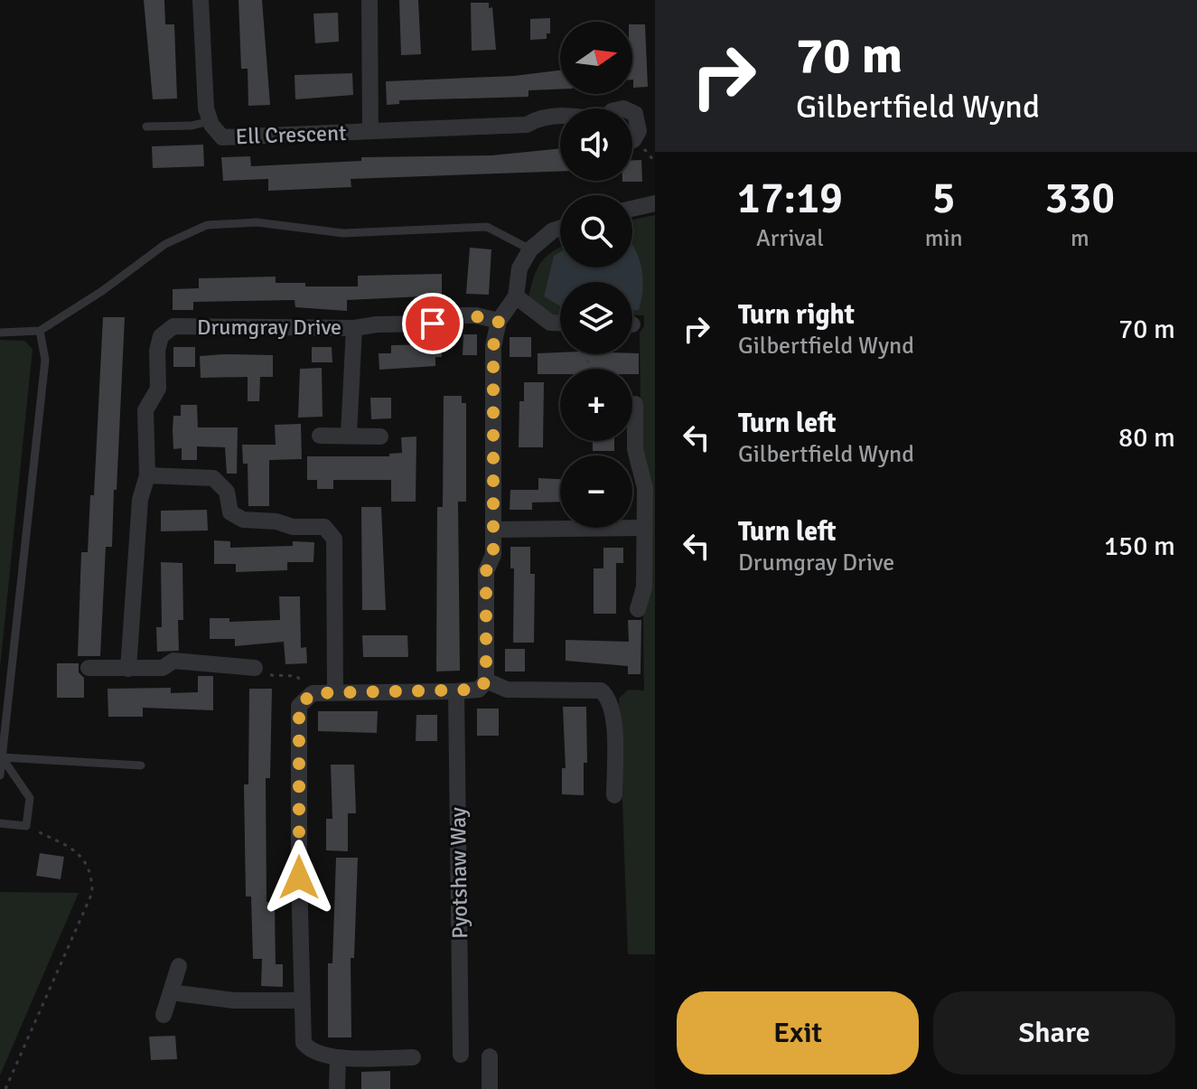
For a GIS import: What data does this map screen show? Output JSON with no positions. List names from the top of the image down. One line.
{"streets":{"street":["Ell Crescent","Drumgray Drive","Pyotshaw Way"]},"north":"right","page":{"turn":["70 m","Gilbertfield Wynd"],"map_buttons":["+","−"],"eta":["17:19","Arrival","5","min","330","m"],"list":[{"name":"Turn right","note":"Gilbertfield Wynd","value":"70 m"},{"name":"Turn left","note":"Gilbertfield Wynd","value":"80 m"},{"name":"Turn left","note":"Drumgray Drive","value":"150 m"}],"buttons":["Exit","Share"]}}
